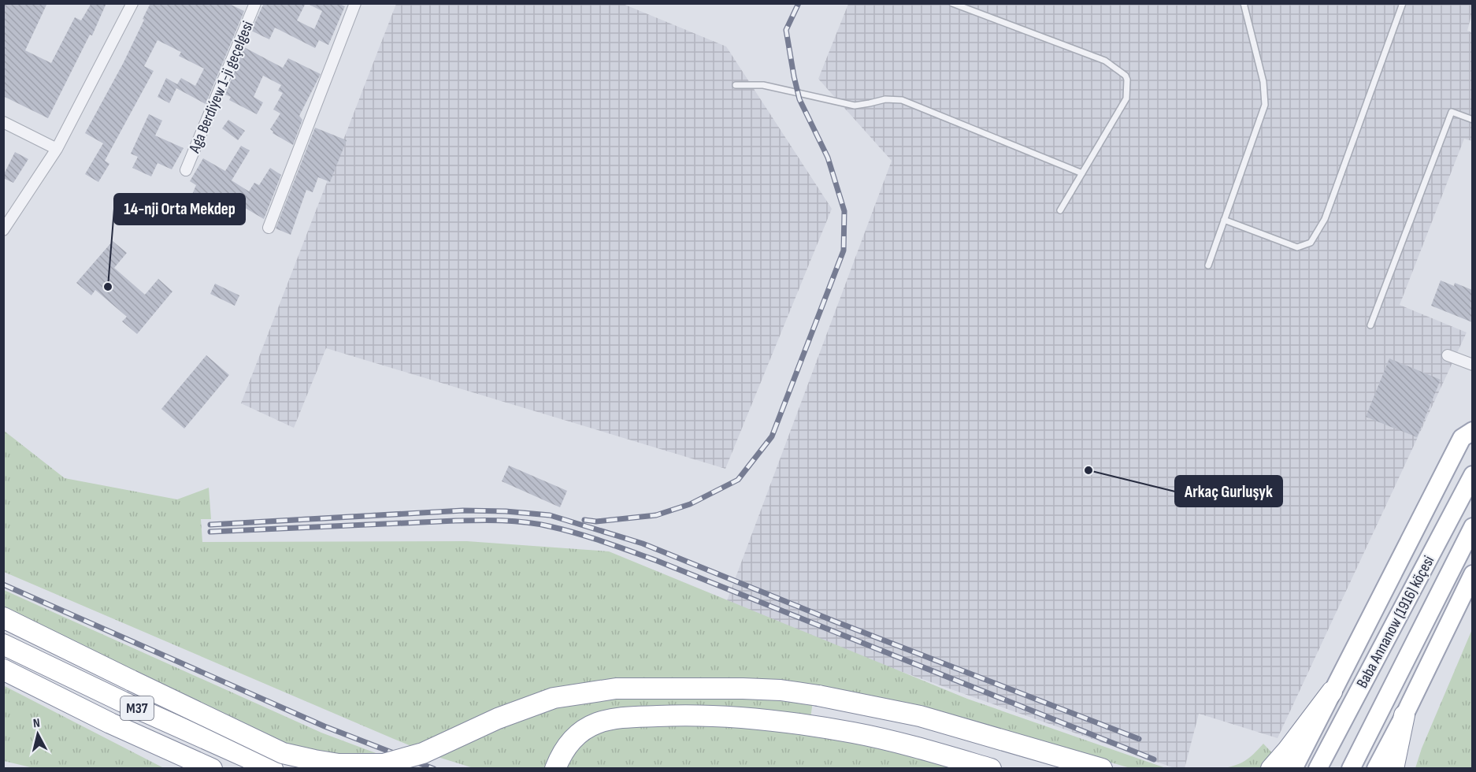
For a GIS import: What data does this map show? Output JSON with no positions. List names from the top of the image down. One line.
{"streets":{"highway":["M37"],"main road":["Baba Annanow (1916) köçesi"],"street":["Aga Berdiýew 1-ji geçelgesi"]},"places":["14-nji Orta Mekdep","Arkaç Gurluşyk"],"north":"top"}
